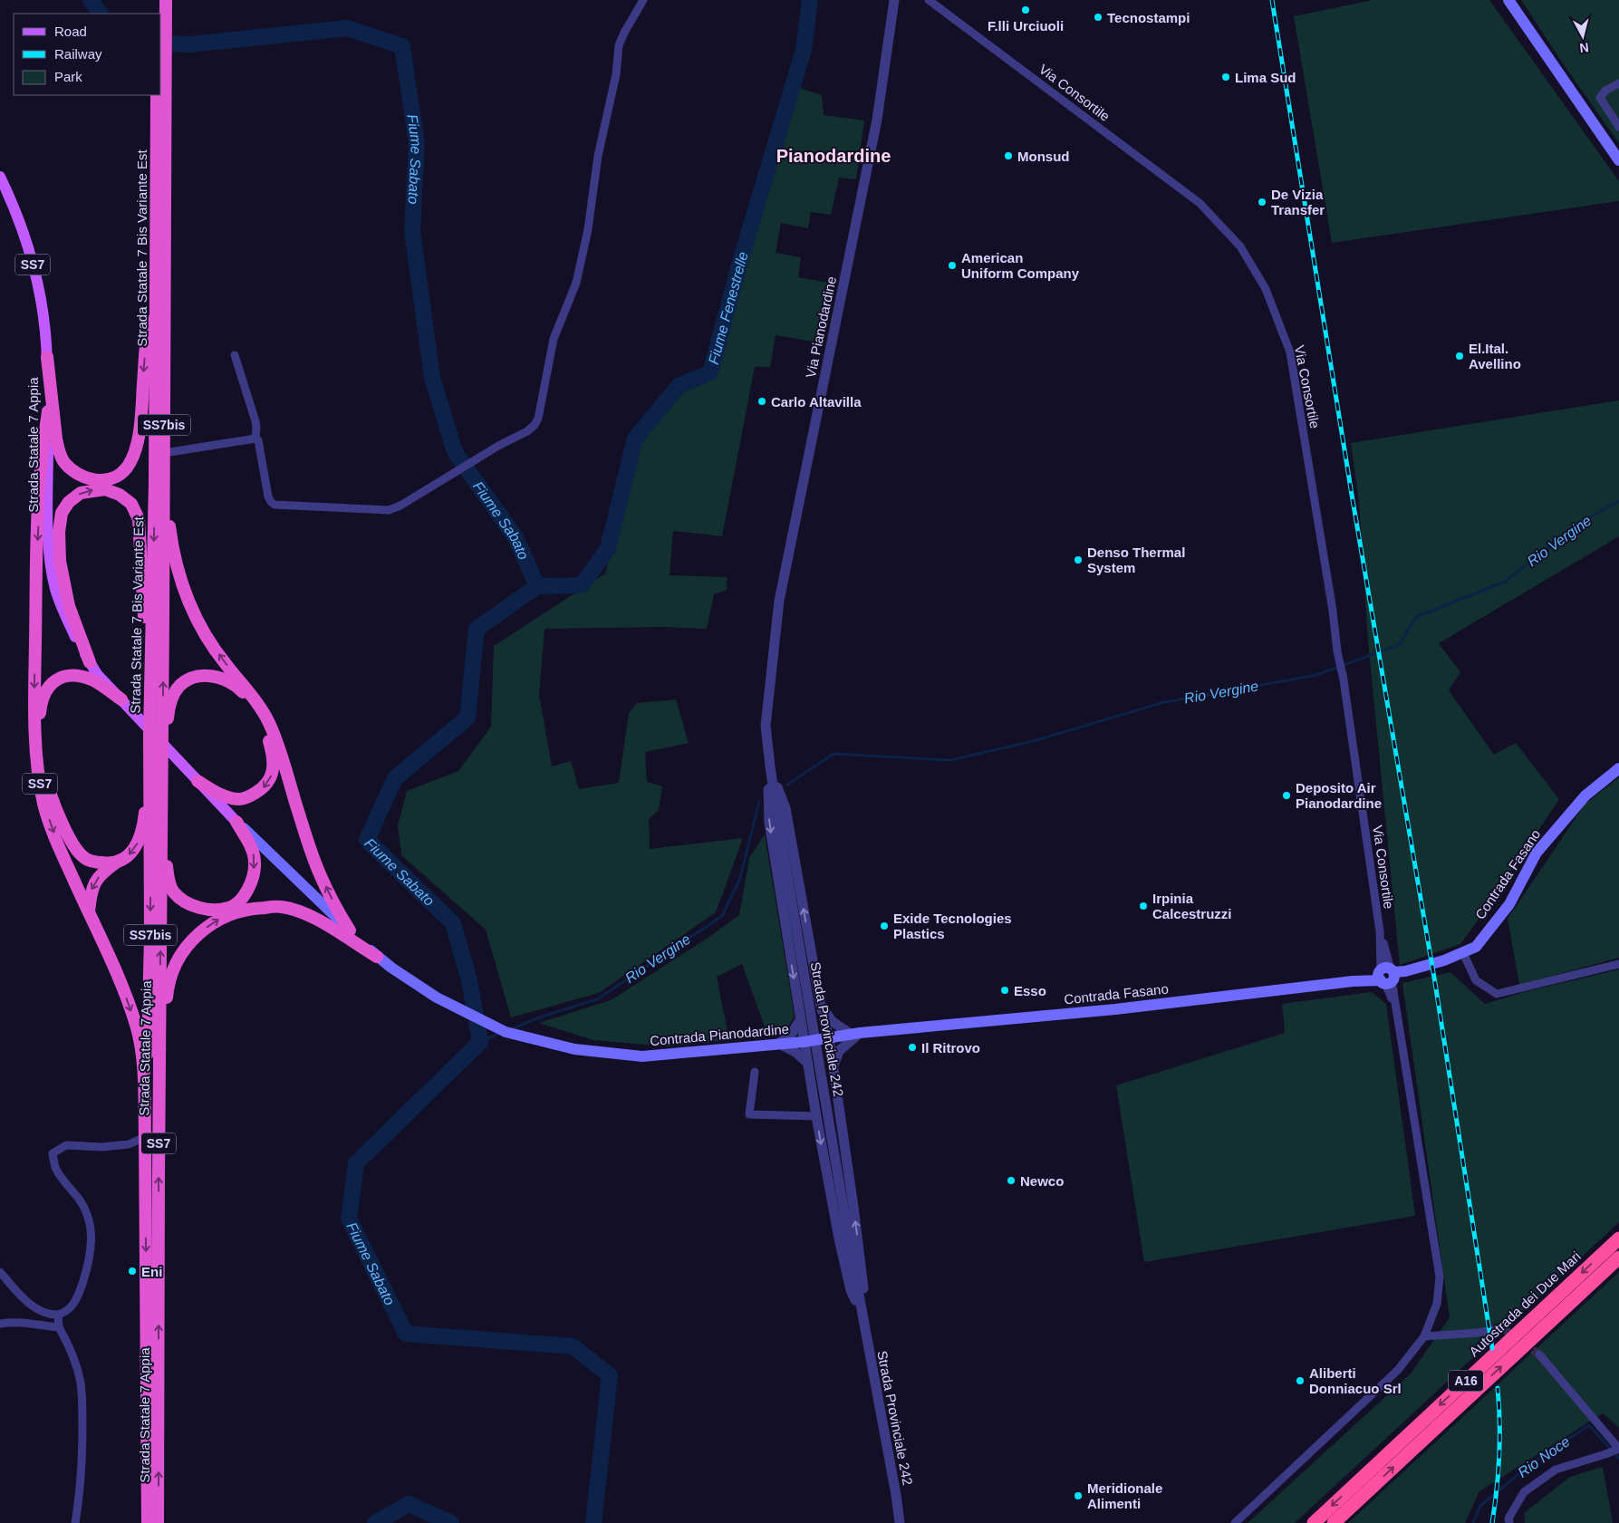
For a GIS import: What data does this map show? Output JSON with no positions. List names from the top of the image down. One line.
{"streets":{"highway":["Strada Statale 7 Bis Variante Est","SS7","SS7bis","Strada Statale 7 Appia","Autostrada dei Due Mari","A16"],"main road":["Contrada Fasano","Contrada Pianodardine"],"street":["Via Consortile","Via Pianodardine","Strada Provinciale 242"]},"crossings":[["Via Consortile","Contrada Fasano"],["Strada Statale 7 Bis Variante Est","SS7"],["Strada Statale 7 Bis Variante Est","Strada Statale 7 Appia"],["SS7","Strada Statale 7 Appia"],["SS7","Contrada Pianodardine"],["Via Pianodardine","Strada Provinciale 242"],["Contrada Fasano","Contrada Pianodardine"]],"districts":["Pianodardine"],"water":["Fiume Sabato","Fiume Fenestrelle","Rio Vergine","Rio Noce"],"places":["F.lli Urciuoli","Tecnostampi","Lima Sud","Monsud","De Vizia Transfer","American Uniform Company","El.Ital. Avellino","Carlo Altavilla","Denso Thermal System","Deposito Air Pianodardine","Irpinia Calcestruzzi","Exide Tecnologies Plastics","Esso","Il Ritrovo","Newco","Eni","Aliberti Donniacuo Srl","Meridionale Alimenti"],"legend":["Road","Railway","Park"],"north":"bottom"}
